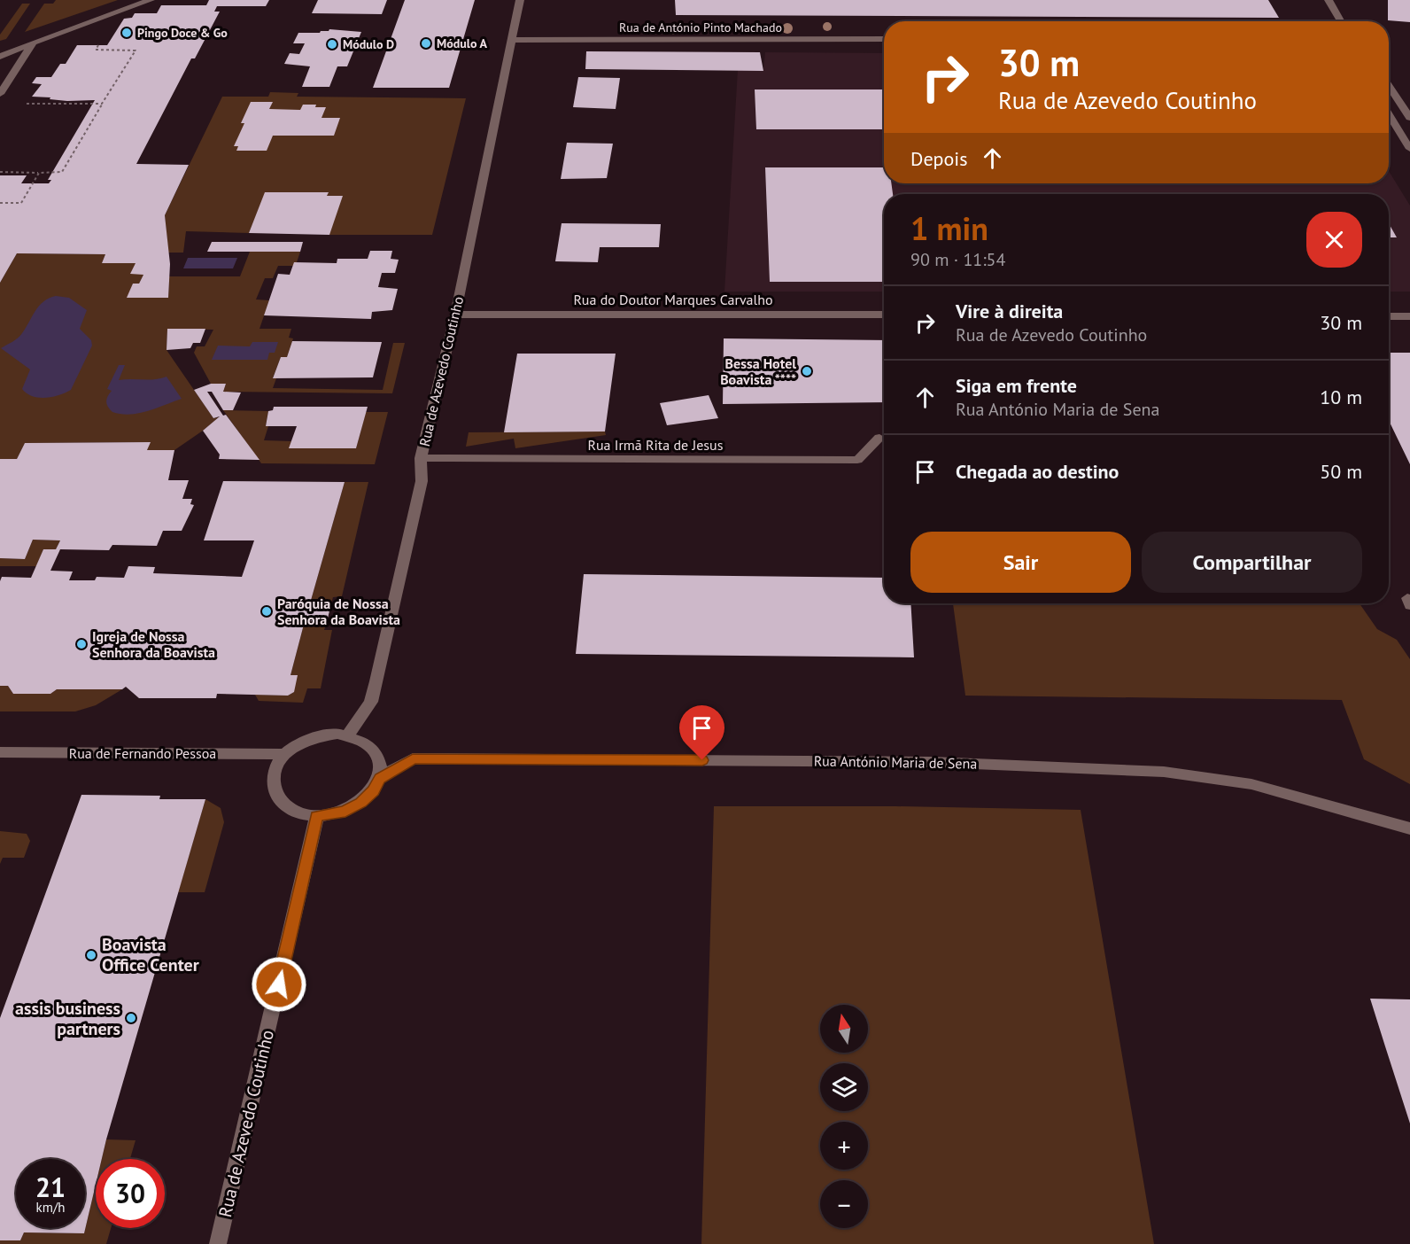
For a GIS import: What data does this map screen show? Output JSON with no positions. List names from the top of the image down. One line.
{"streets":{"street":["Rua de António Pinto Machado","Rua do Doutor Marques Carvalho","Rua de Azevedo Coutinho","Rua Irmã Rita de Jesus","Rua de Fernando Pessoa","Rua António Maria de Sena"]},"crossings":[["Rua de António Pinto Machado","Rua de Azevedo Coutinho"],["Rua do Doutor Marques Carvalho","Rua de Azevedo Coutinho"],["Rua de Azevedo Coutinho","Rua Irmã Rita de Jesus"],["Rua de Azevedo Coutinho","Rua de Fernando Pessoa"],["Rua de Azevedo Coutinho","Rua António Maria de Sena"],["Rua de Fernando Pessoa","Rua António Maria de Sena"]],"places":["Pingo Doce & Go","Módulo A","Módulo D","Bessa Hotel Boavista ****","Paróquia de Nossa Senhora da Boavista","Igreja de Nossa Senhora da Boavista","Boavista Office Center","assis business partners"],"north":"top","page":{"turn":["30 m","Rua de Azevedo Coutinho"],"then":"Depois","heading":["1 min","90 m · 11:54"],"list":[{"name":"Vire à direita","note":"Rua de Azevedo Coutinho","value":"30 m"},{"name":"Siga em frente","note":"Rua António Maria de Sena","value":"10 m"},{"name":"Chegada ao destino","value":"50 m"}],"buttons":["Sair","Compartilhar"],"map_buttons":["+","−"],"speed":"21 km/h","limit":"30"}}
